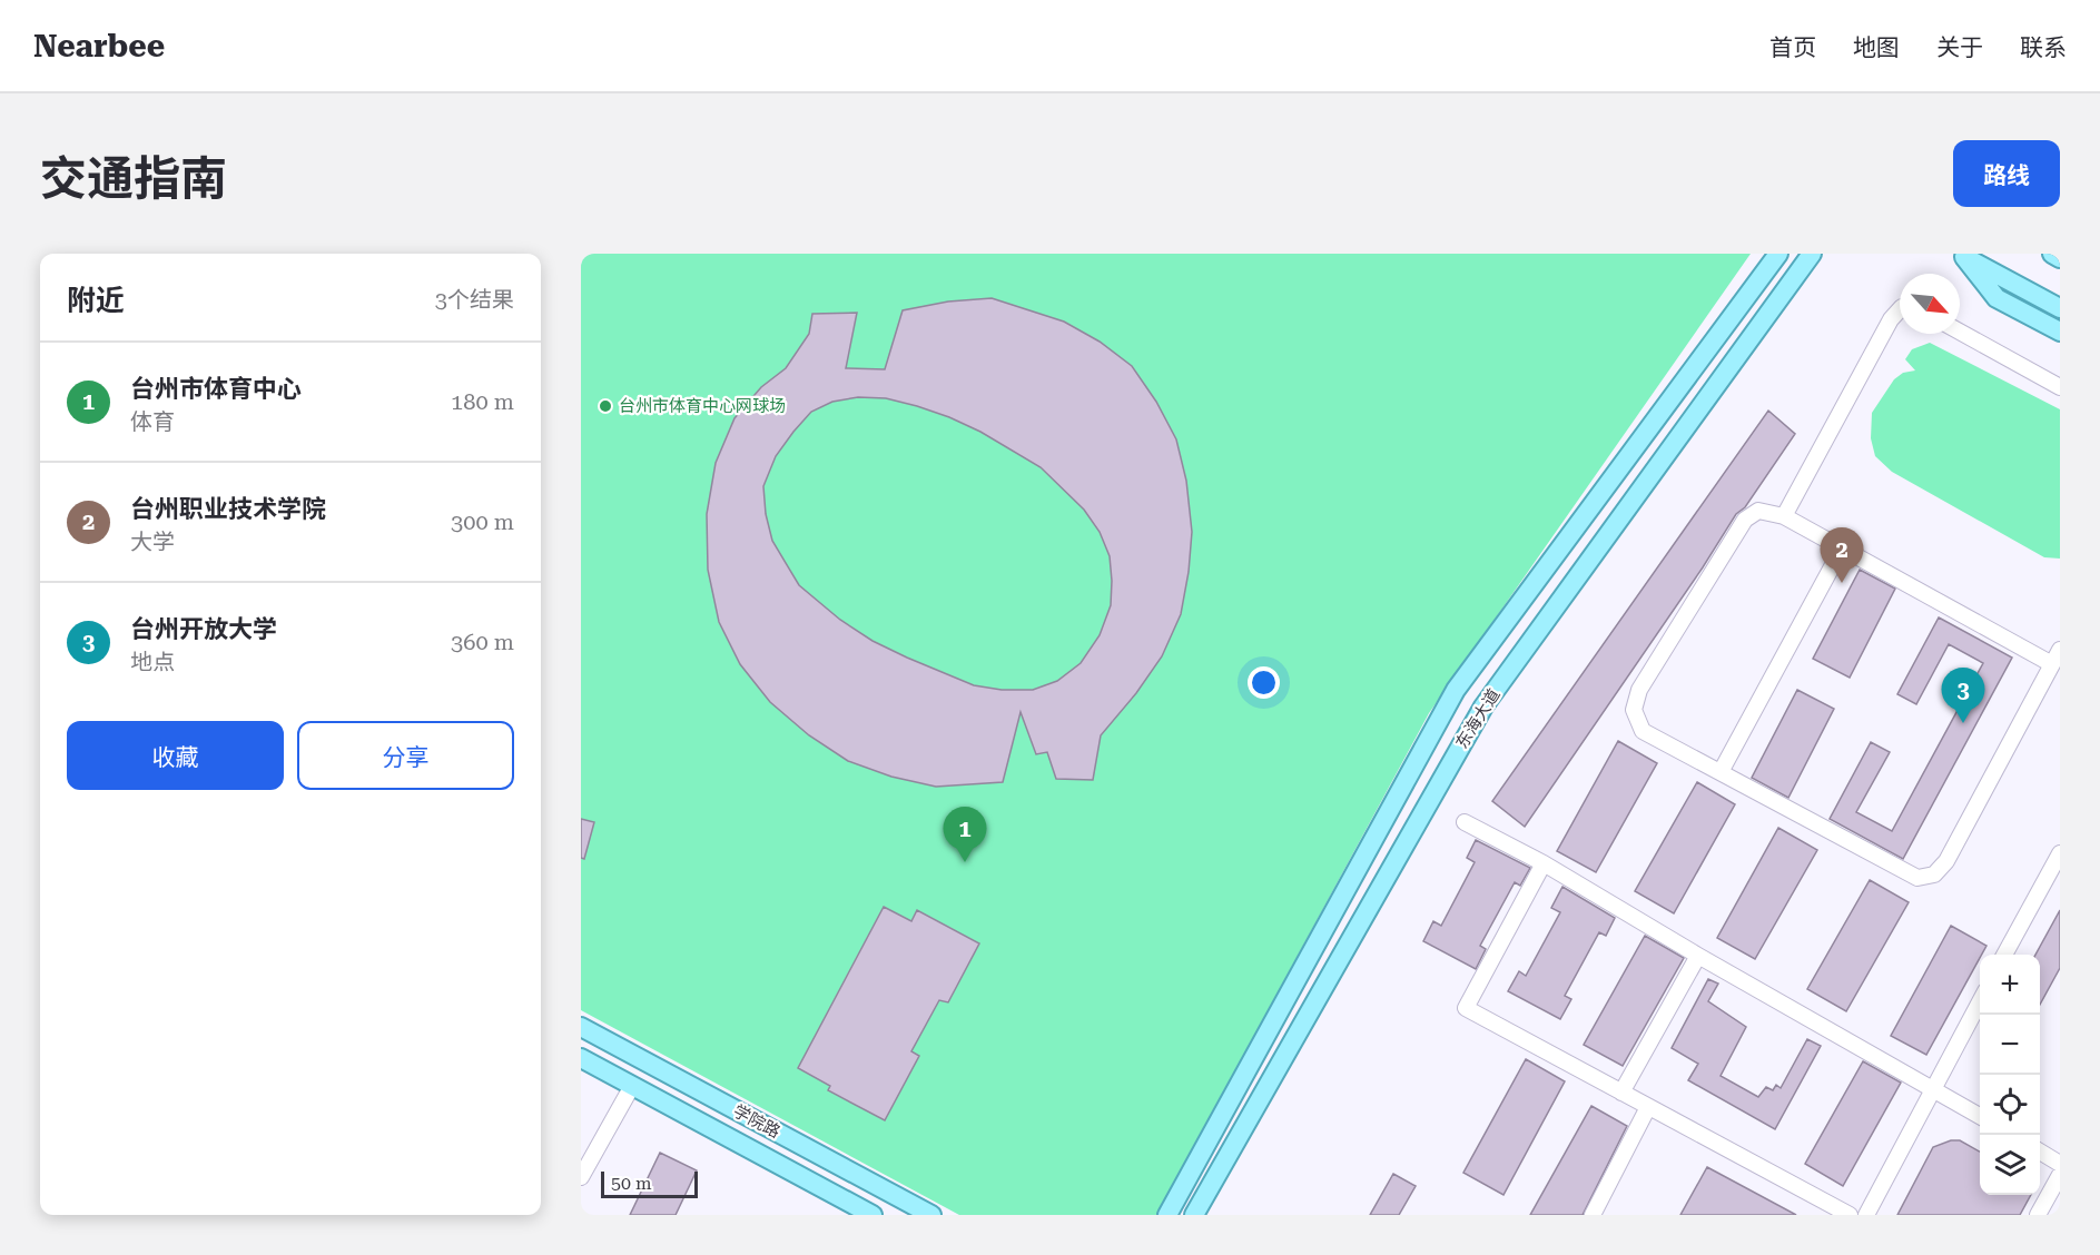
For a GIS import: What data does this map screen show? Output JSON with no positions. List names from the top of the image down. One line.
{"streets":{"main road":["东海大道","学院路"]},"places":["台州市体育中心网球场"],"scale_bar":"50 m","north":"bottom right","page":{"header":"Nearbee","nav":["首页","地图","关于","联系"],"title":"交通指南","buttons":["路线",["收藏","分享"]],"heading":["附近","3个结果"],"list":[{"mark":"1","name":"台州市体育中心","note":"体育","value":"180 m"},{"mark":"2","name":"台州职业技术学院","note":"大学","value":"300 m"},{"mark":"3","name":"台州开放大学","note":"地点","value":"360 m"}],"pins":["2","3","1"],"map_buttons":["+","−"],"scale":"50 m"}}
